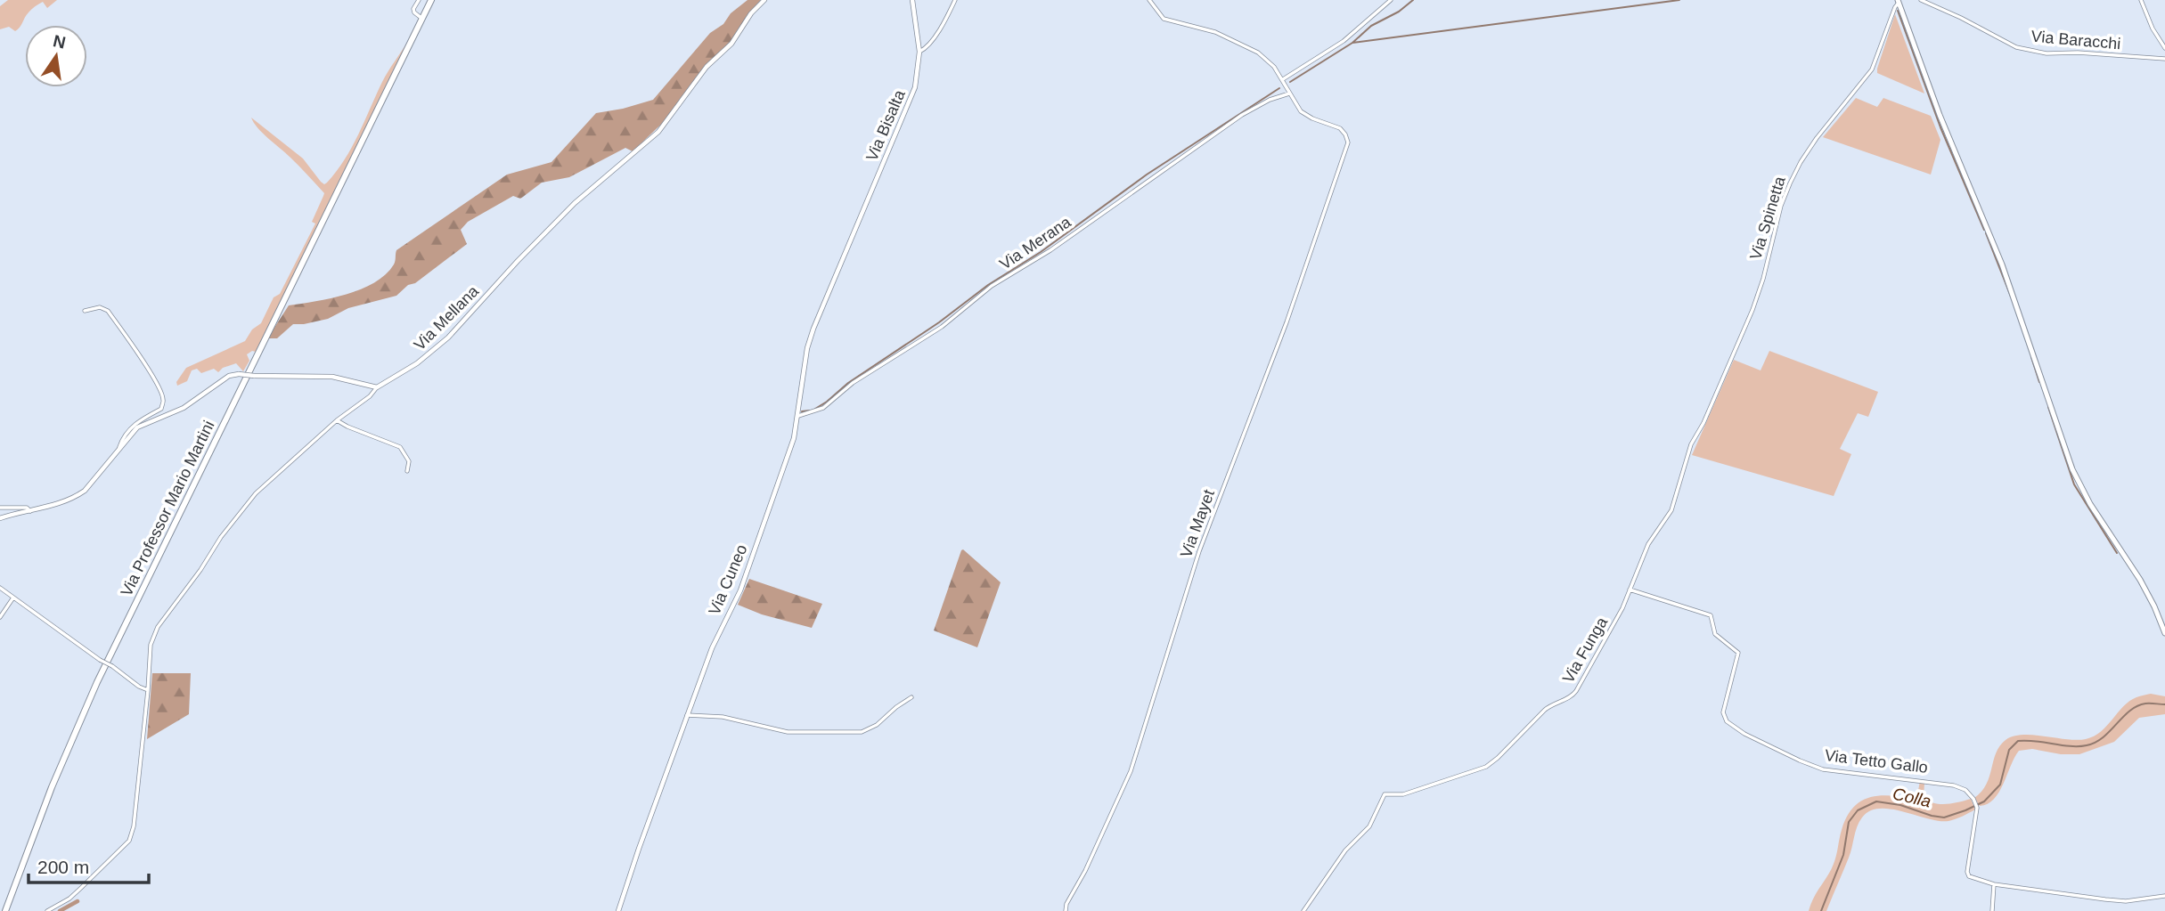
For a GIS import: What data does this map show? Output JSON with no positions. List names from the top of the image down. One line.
{"streets":{"main road":["Via Spinetta","Via Professor Mario Martini"],"street":["Via Baracchi","Via Bisalta","Via Merana","Via Mellana","Via Mayet","Via Cuneo","Via Funga","Via Tetto Gallo"]},"crossings":[["Via Bisalta","Via Cuneo"],["Via Spinetta","Via Funga"],["Via Merana","Via Mayet"],["Via Merana","Via Cuneo"],["Via Funga","Via Tetto Gallo"]],"water":["Colla"],"scale_bar":"200 m","north":"top"}
